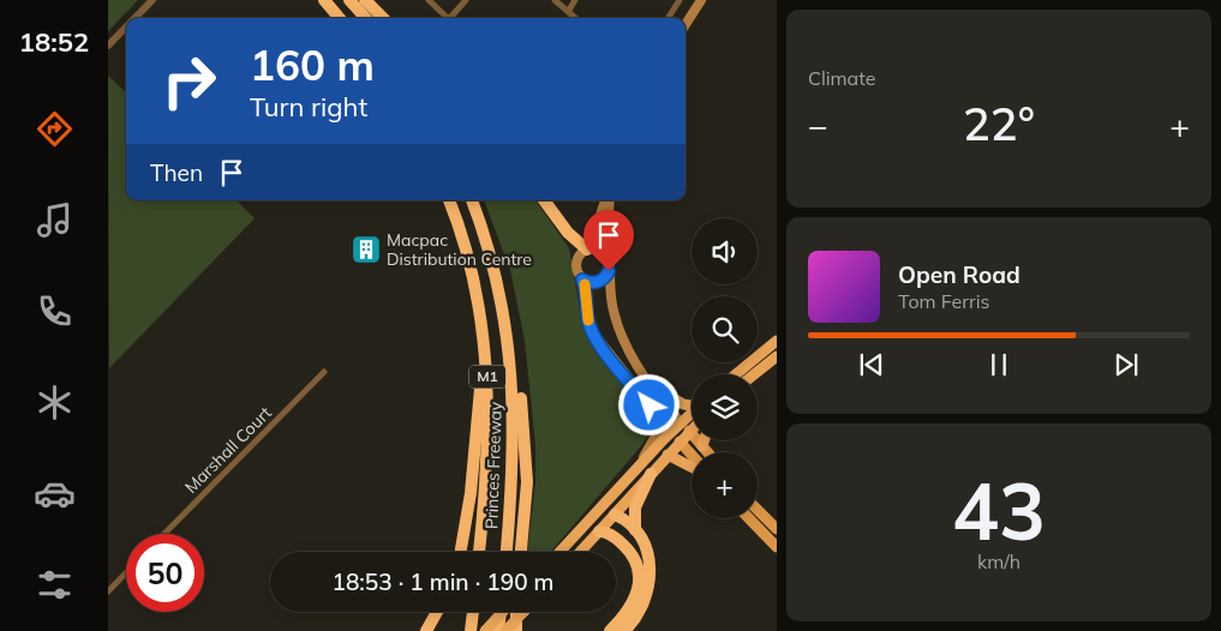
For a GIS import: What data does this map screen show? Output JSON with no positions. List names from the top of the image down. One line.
{"streets":{"highway":["M1","Princes Freeway"],"street":["Marshall Court"]},"places":{"building":["Macpac Distribution Centre"]},"page":{"tabs":"18:52","tile":["Climate",["43","km/h"]],"turn":["160 m","Turn right"],"heat":["−","22°","+"],"then":"Then","map_buttons":"+","song":["Open Road","Tom Ferris"],"limit":"50","trip":"18:53 · 1 min · 190 m"}}
